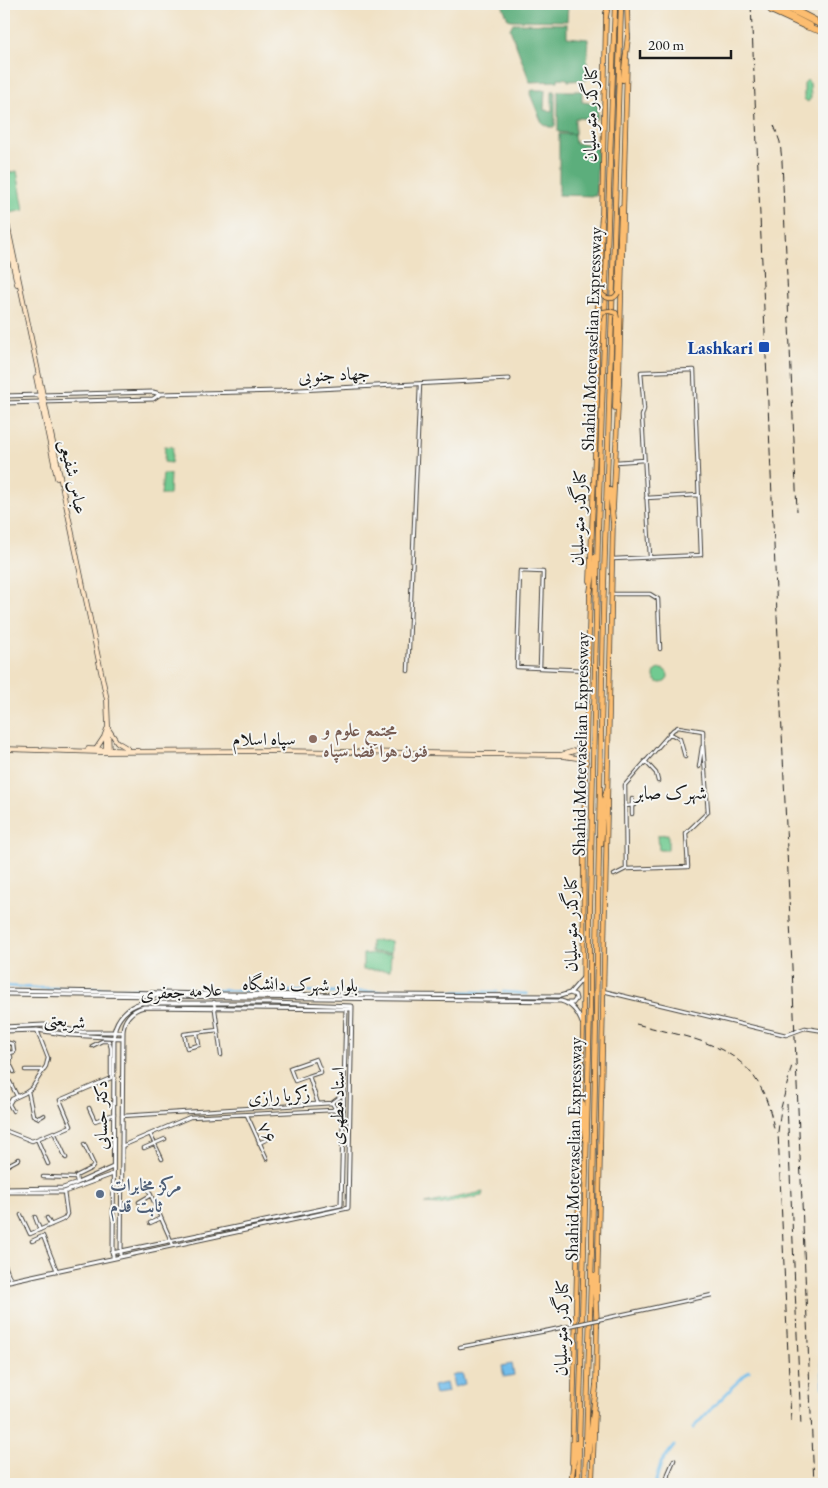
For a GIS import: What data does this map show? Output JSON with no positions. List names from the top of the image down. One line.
{"streets":{"highway":["Shahid Motevaselian Expressway"],"main road":["کنارگذر متوسلیان","عباس شفیعی","سپاه اسلام"],"street":["جهاد جنوبی","بلوار شهرک دانشگاه","علامه جعفری","شریعتی","زکریا رازی","استاد مطهری","دکتر حسابی","۷۶"]},"crossings":[["کنارگذر متوسلیان","سپاه اسلام"],["جهاد جنوبی","عباس شفیعی"],["عباس شفیعی","سپاه اسلام"],["علامه جعفری","شریعتی"],["علامه جعفری","استاد مطهری"],["علامه جعفری","دکتر حسابی"],["شریعتی","دکتر حسابی"],["زکریا رازی","دکتر حسابی"],["زکریا رازی","۷۶"]],"districts":["شهرک صابر"],"places":{"transit":["Lashkari"],"other":["مجتمع علوم و فنون هوا فضا سپاه","مرکز مخابرات ثابت قدم"]},"scale_bar":"200 m"}
